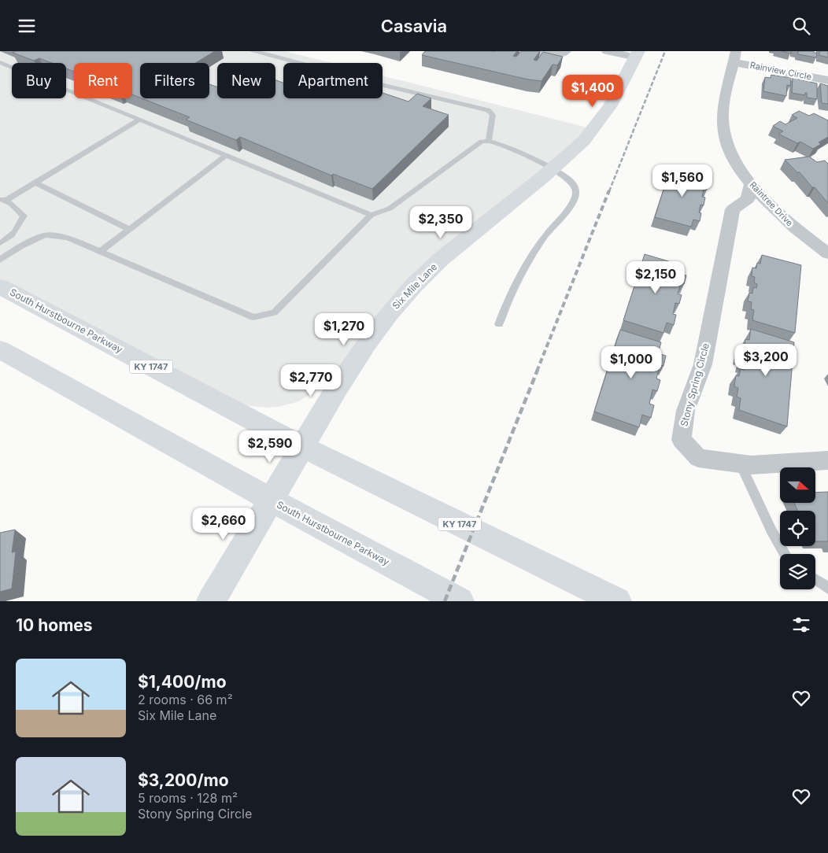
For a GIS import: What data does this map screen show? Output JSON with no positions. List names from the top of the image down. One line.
{"streets":{"main road":["Six Mile Lane","South Hurstbourne Parkway","KY 1747"],"street":["Rainview Circle","Raintree Drive","Stony Spring Circle"]},"crossings":[["Rainview Circle","Raintree Drive"],["Raintree Drive","Stony Spring Circle"],["Six Mile Lane","South Hurstbourne Parkway"]],"north":"right","page":{"header":"Casavia","chip":["Buy","Rent","Filters","New","Apartment"],"price":["$1,400","$1,560","$2,350","$2,150","$1,270","$3,200","$1,000","$2,770","$2,590","$2,660"],"heading":"10 homes","list":[{"name":"$1,400/mo","note":"2 rooms · 66 m² · Six Mile Lane"},{"name":"$3,200/mo","note":"5 rooms · 128 m² · Stony Spring Circle"}]}}
